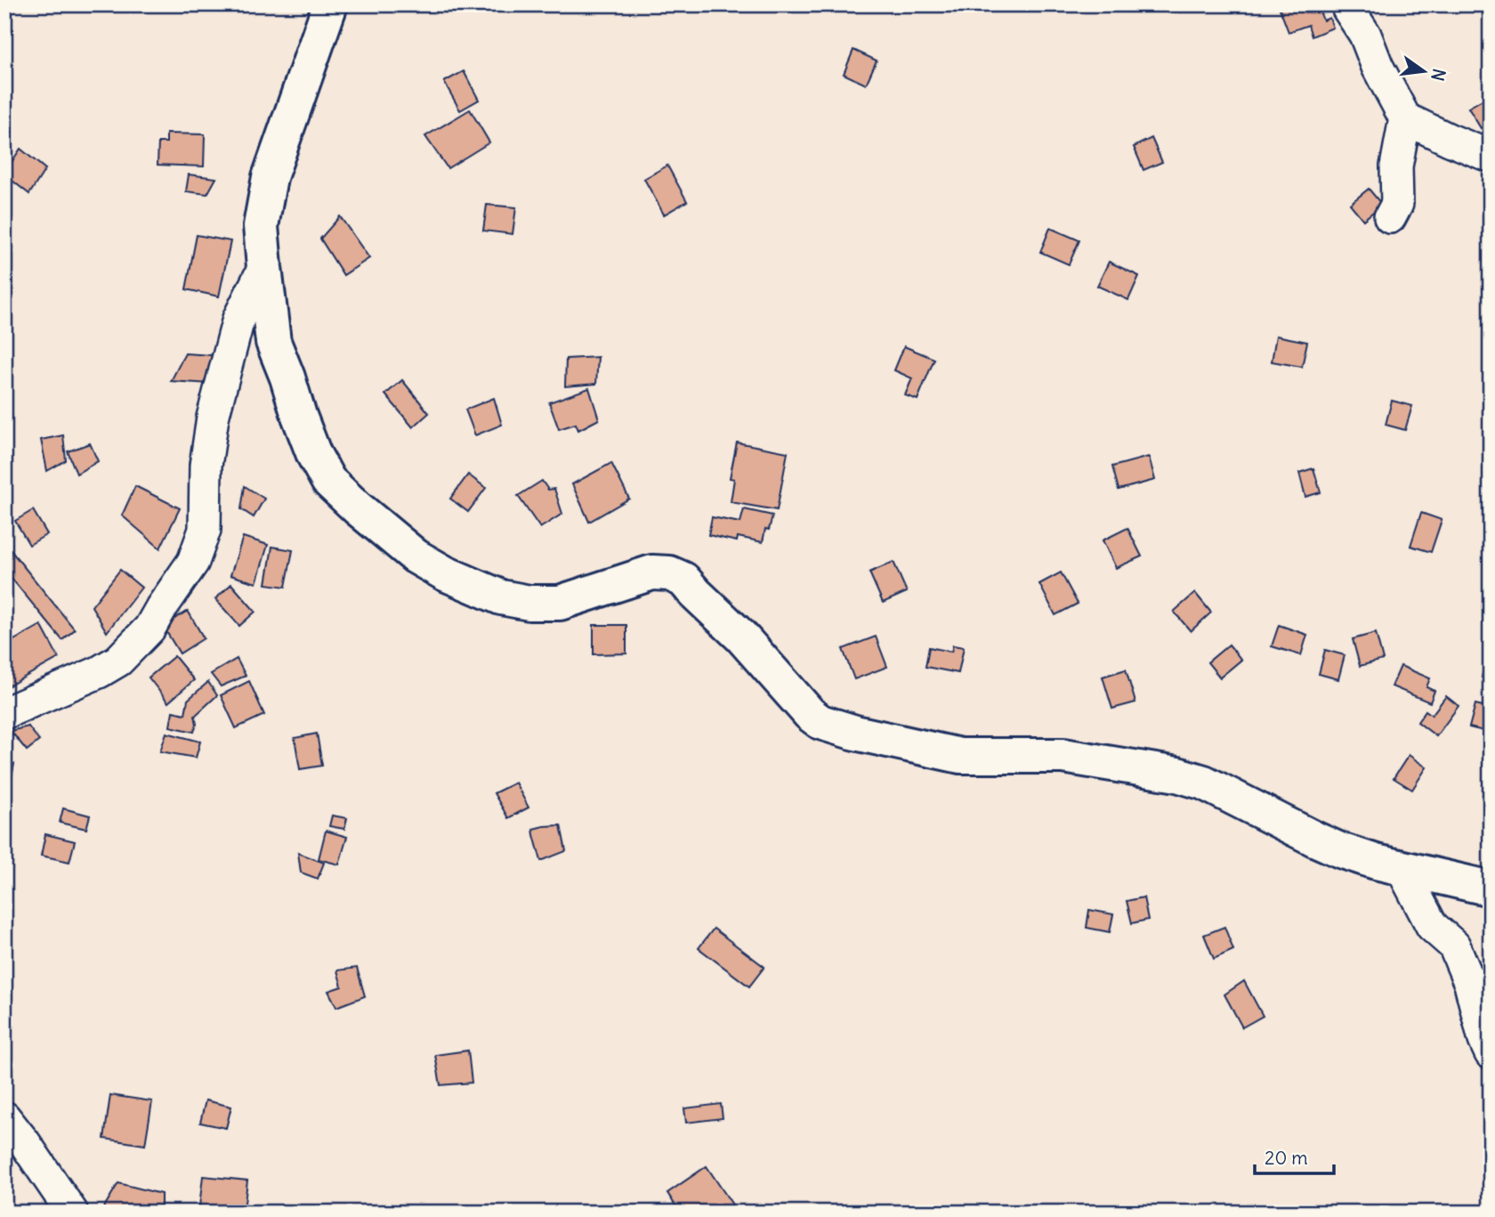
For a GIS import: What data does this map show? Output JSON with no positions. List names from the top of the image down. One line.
{"scale_bar":"20 m","north":"right"}
